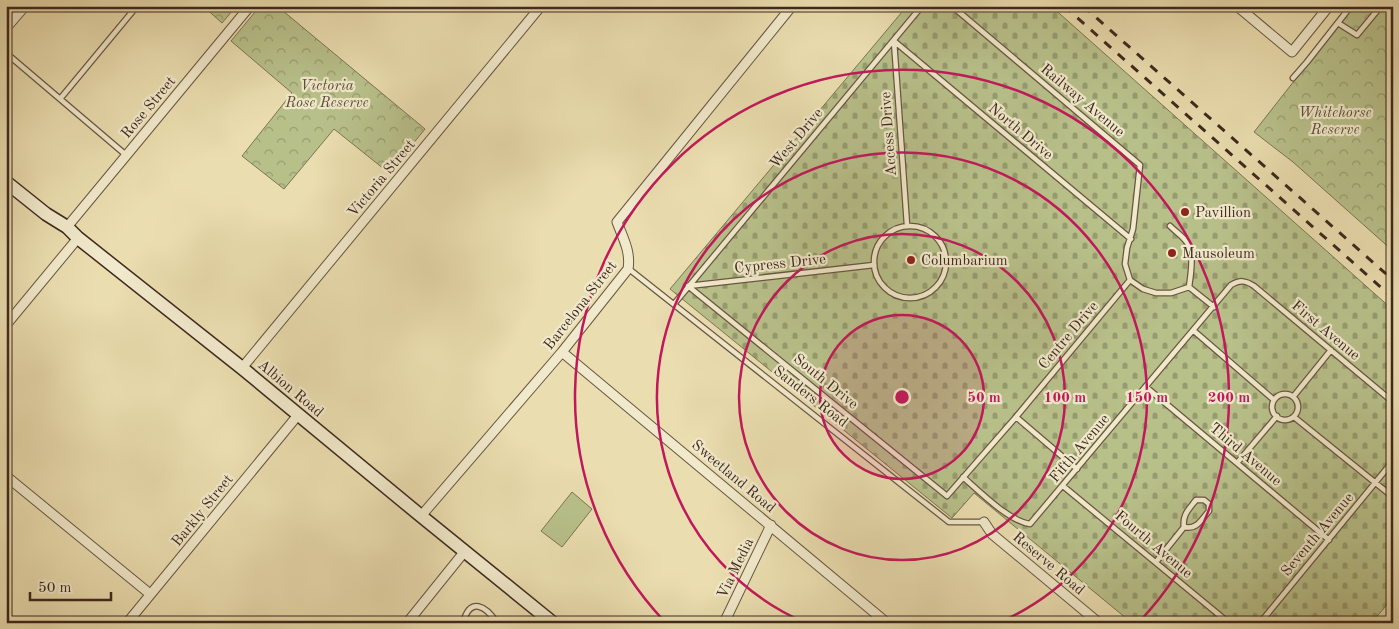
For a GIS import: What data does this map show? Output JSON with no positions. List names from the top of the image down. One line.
{"streets":{"street":["Rose Street","Victoria Street","Barcelona Street","Albion Road","Sweetland Road","Barkly Street","Reserve Road","Via Media"],"lane":["Railway Avenue","North Drive","Access Drive","West Drive","Cypress Drive","First Avenue","Centre Drive","South Drive","Sanders Road","Fifth Avenue","Third Avenue","Seventh Avenue","Fourth Avenue"]},"crossings":[["Railway Avenue","North Drive"],["Rose Street","Albion Road"],["North Drive","Access Drive"],["North Drive","West Drive"],["Access Drive","West Drive"],["Access Drive","Cypress Drive"],["West Drive","Cypress Drive"],["West Drive","South Drive"],["West Drive","Sanders Road"],["Victoria Street","Albion Road"],["Cypress Drive","South Drive"],["Barcelona Street","Albion Road"],["Barcelona Street","Sanders Road"],["Barcelona Street","Sweetland Road"],["First Avenue","Fifth Avenue"],["Centre Drive","South Drive"],["Centre Drive","Fifth Avenue"],["Albion Road","Barkly Street"],["Sanders Road","Reserve Road"],["Fifth Avenue","Third Avenue"],["Fifth Avenue","Fourth Avenue"],["Third Avenue","Seventh Avenue"],["Sweetland Road","Via Media"]],"parks":["Victoria Rose Reserve","Whitehorse Reserve"],"places":["Pavillion","Mausoleum","Columbarium"],"scale_bar":"50 m","rings":["50 m","100 m","150 m","200 m"]}
